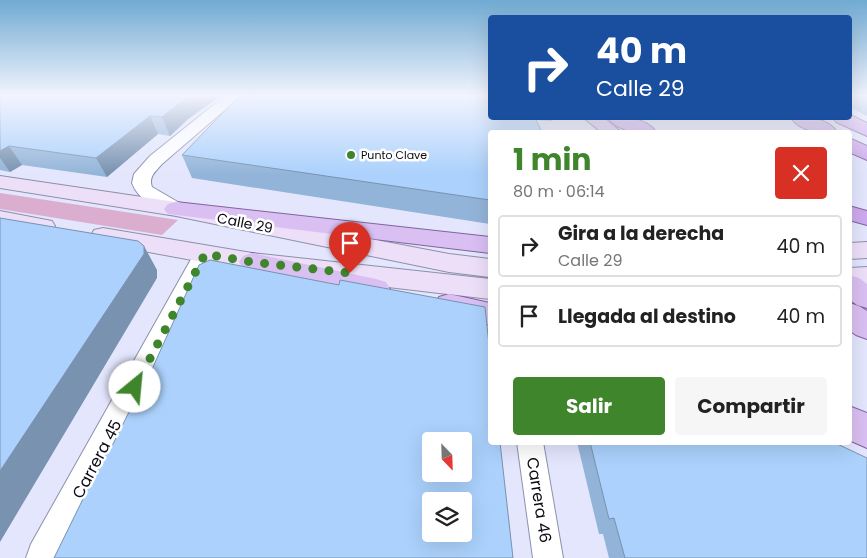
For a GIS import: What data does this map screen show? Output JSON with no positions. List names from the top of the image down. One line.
{"streets":{"main road":["Calle 29"],"street":["Carrera 45","Carrera 46"]},"crossings":[["Calle 29","Carrera 45"]],"places":["Punto Clave"],"north":"bottom right","page":{"turn":["40 m","Calle 29"],"heading":["1 min","80 m · 06:14"],"list":[{"name":"Gira a la derecha","note":"Calle 29","value":"40 m"},{"name":"Llegada al destino","value":"40 m"}],"buttons":["Salir","Compartir"]}}
